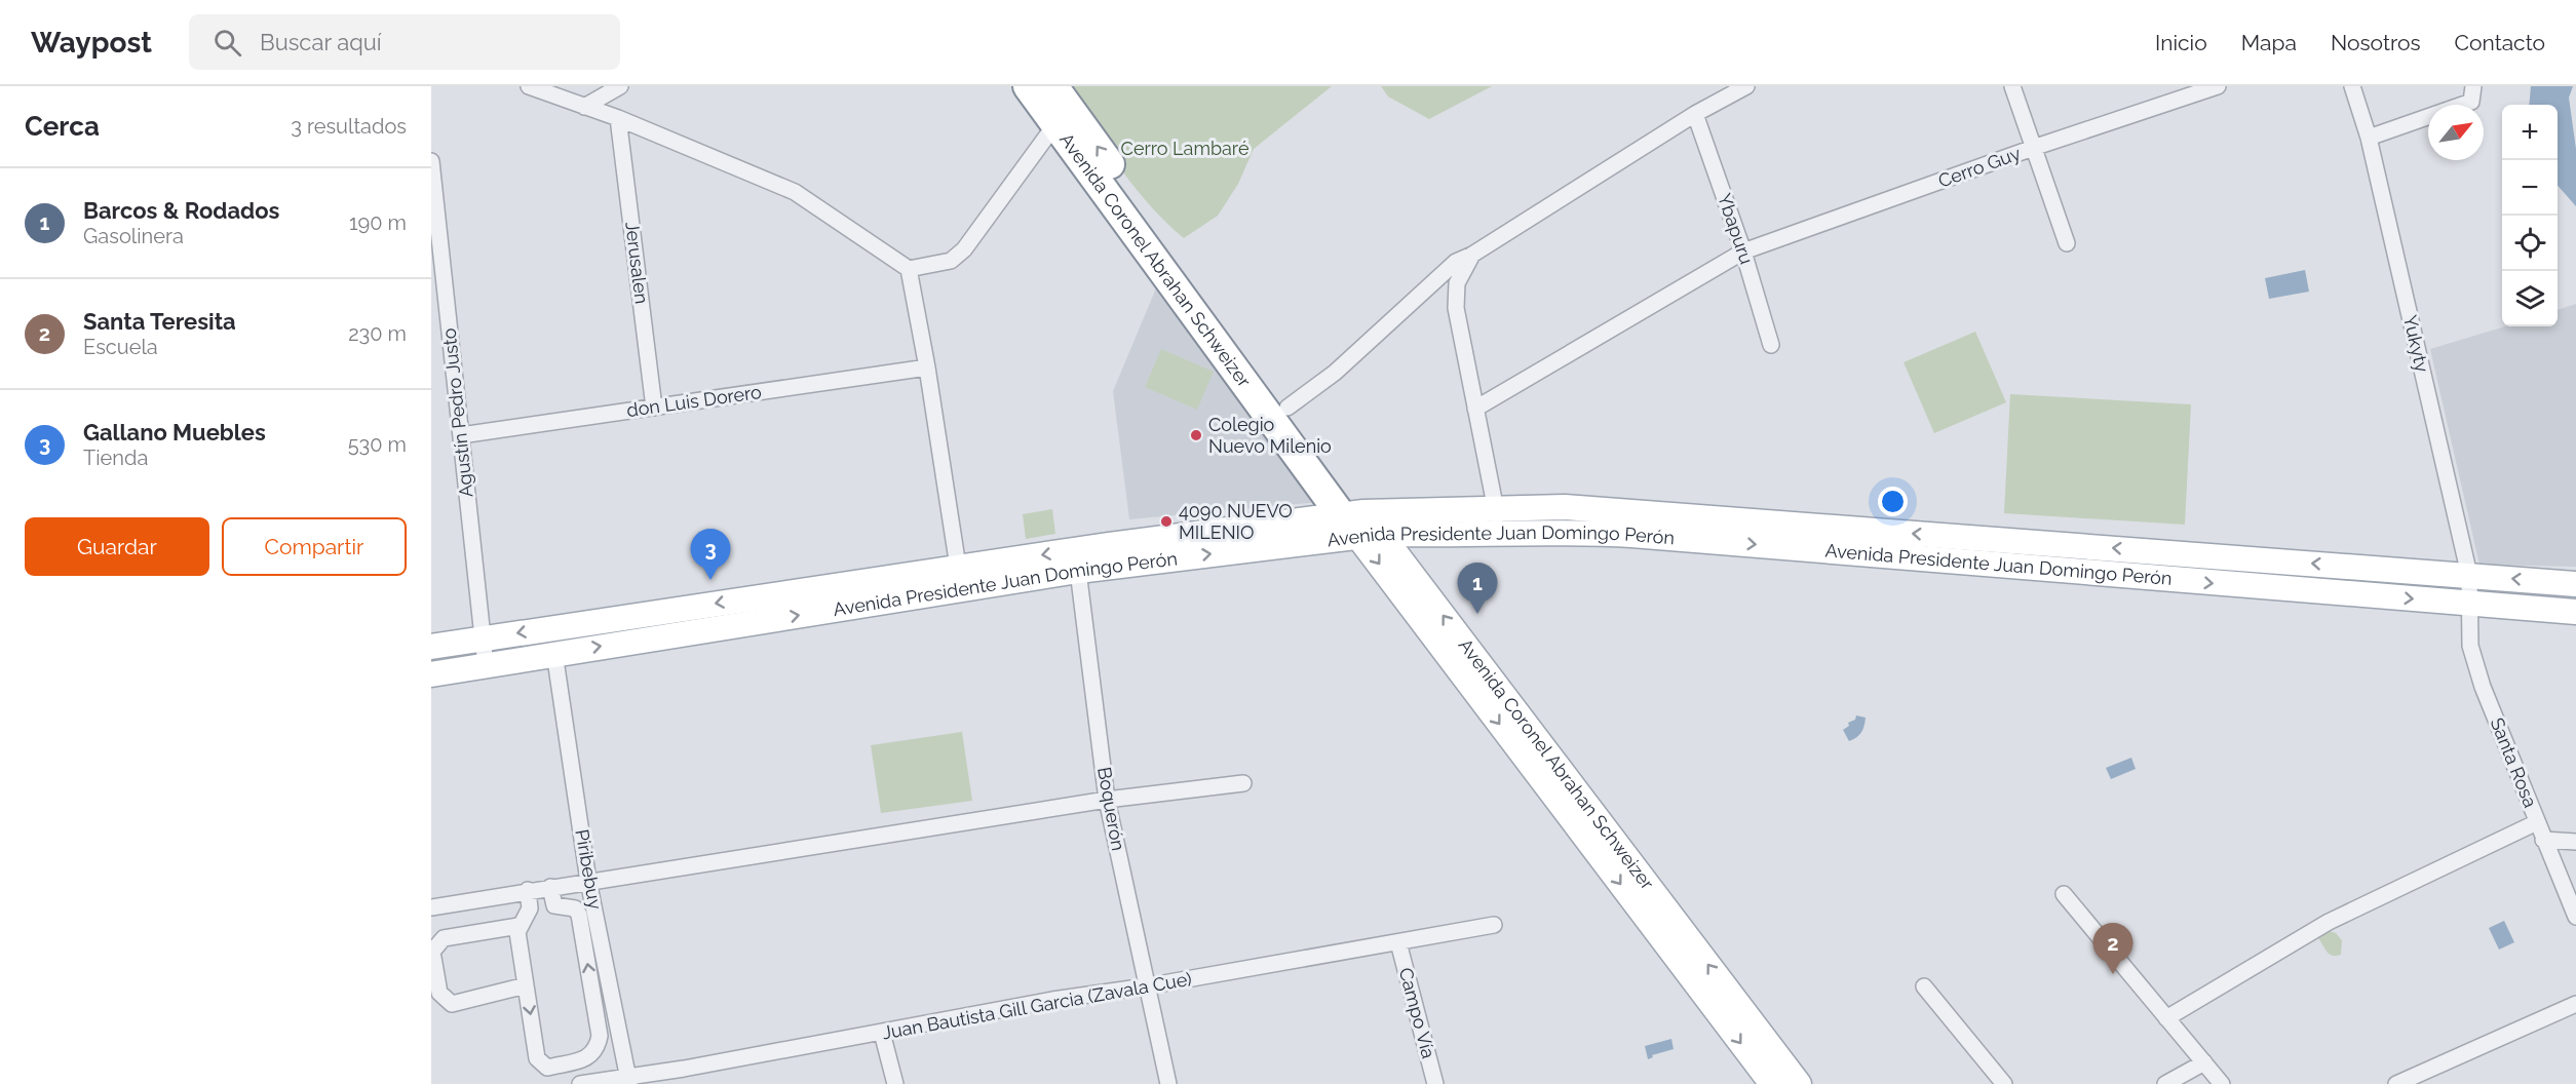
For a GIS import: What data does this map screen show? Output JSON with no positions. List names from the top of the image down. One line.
{"streets":{"highway":["Avenida Coronel Abrahan Schweizer"],"main road":["Avenida Presidente Juan Domingo Perón"],"street":["Cerro Guy","Ybapuru","Jerusalen","Yukyty","don Luis Dorero","Agustín Pedro Justo","Santa Rosa","Boquerón","Piribebuy","Juan Bautista Gill Garcia (Zavala Cue)","Campo Vía"]},"crossings":[["Cerro Guy","Ybapuru"],["Avenida Coronel Abrahan Schweizer","Avenida Presidente Juan Domingo Perón"],["Jerusalen","don Luis Dorero"],["Yukyty","Avenida Presidente Juan Domingo Perón"],["Yukyty","Santa Rosa"],["don Luis Dorero","Agustín Pedro Justo"],["Agustín Pedro Justo","Avenida Presidente Juan Domingo Perón"],["Avenida Presidente Juan Domingo Perón","Santa Rosa"],["Avenida Presidente Juan Domingo Perón","Boquerón"],["Avenida Presidente Juan Domingo Perón","Piribebuy"],["Boquerón","Juan Bautista Gill Garcia (Zavala Cue)"],["Piribebuy","Juan Bautista Gill Garcia (Zavala Cue)"],["Juan Bautista Gill Garcia (Zavala Cue)","Campo Vía"]],"parks":["Cerro Lambaré"],"places":["Colegio Nuevo Milenio","4090 NUEVO MILENIO"],"north":"top right","page":{"header":"Waypost","search":"Buscar aquí","nav":["Inicio","Mapa","Nosotros","Contacto"],"heading":["Cerca","3 resultados"],"map_buttons":["+","−"],"list":[{"mark":"1","name":"Barcos & Rodados","note":"Gasolinera","value":"190 m"},{"mark":"2","name":"Santa Teresita","note":"Escuela","value":"230 m"},{"mark":"3","name":"Gallano Muebles","note":"Tienda","value":"530 m"}],"buttons":["Guardar","Compartir"],"pins":["3","1","2"]}}
